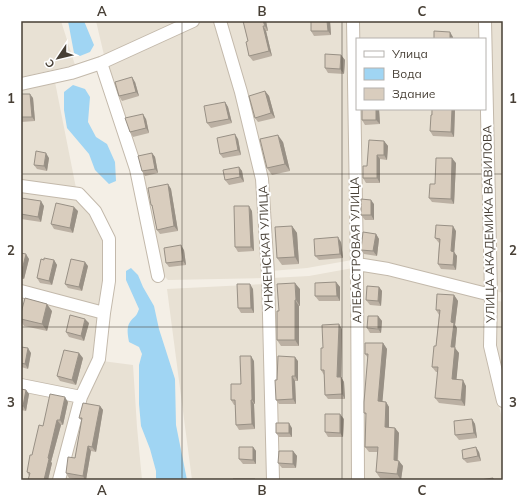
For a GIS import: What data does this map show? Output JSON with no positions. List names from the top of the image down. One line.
{"streets":{"street":["УЛИЦА АКАДЕМИКА ВАВИЛОВА","УНЖЕНСКАЯ УЛИЦА","АЛЕБАСТРОВАЯ УЛИЦА"]},"legend":["Улица","Вода","Здание"],"north":"bottom left","grid":{"columns":["A","B","C"],"rows":["1","2","3"]}}
